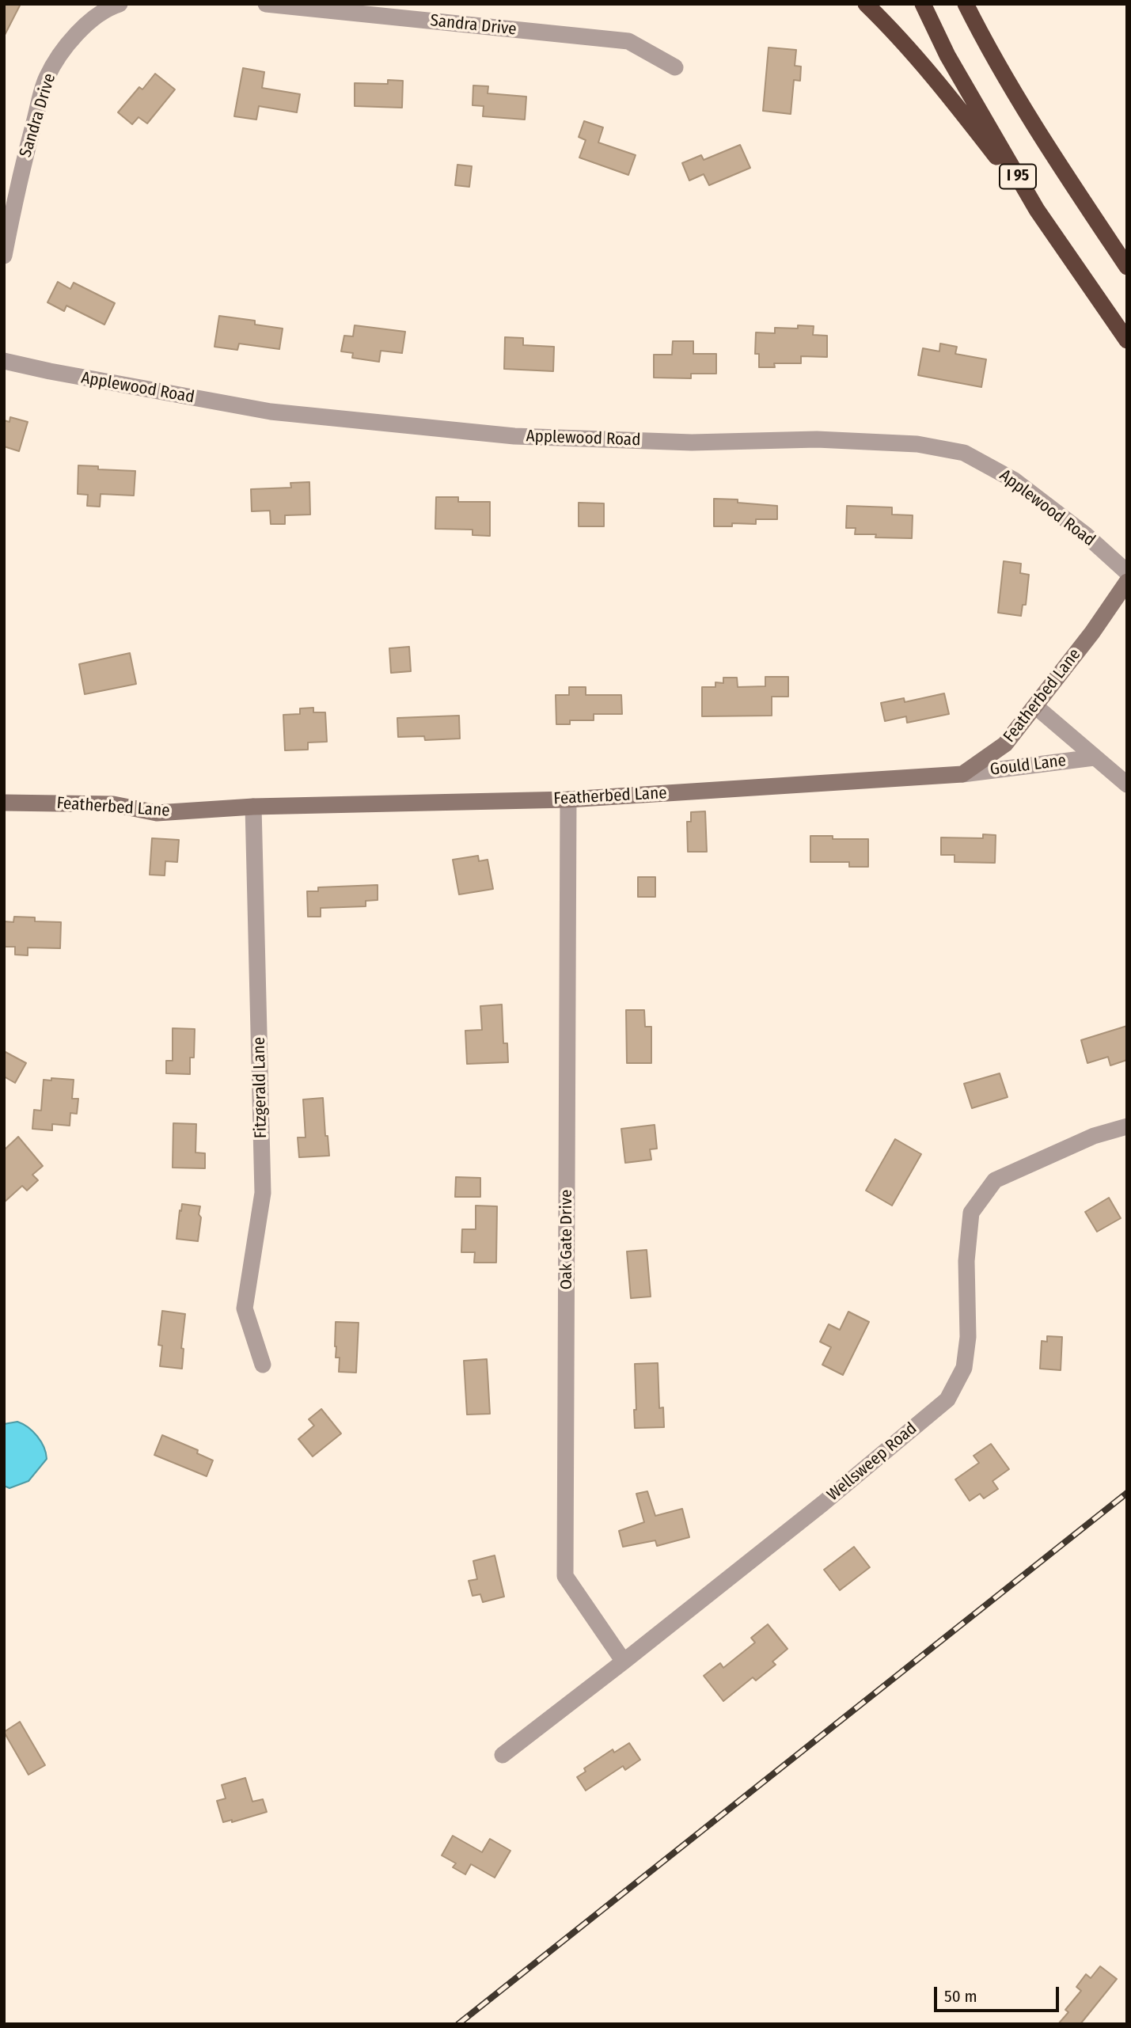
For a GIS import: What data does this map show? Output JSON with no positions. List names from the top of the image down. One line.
{"streets":{"highway":["I 95"],"street":["Sandra Drive","Applewood Road","Featherbed Lane","Gould Lane","Fitzgerald Lane","Oak Gate Drive","Wellsweep Road"]},"crossings":[["Featherbed Lane","Gould Lane"],["Featherbed Lane","Fitzgerald Lane"],["Featherbed Lane","Oak Gate Drive"],["Oak Gate Drive","Wellsweep Road"]],"scale_bar":"50 m"}
